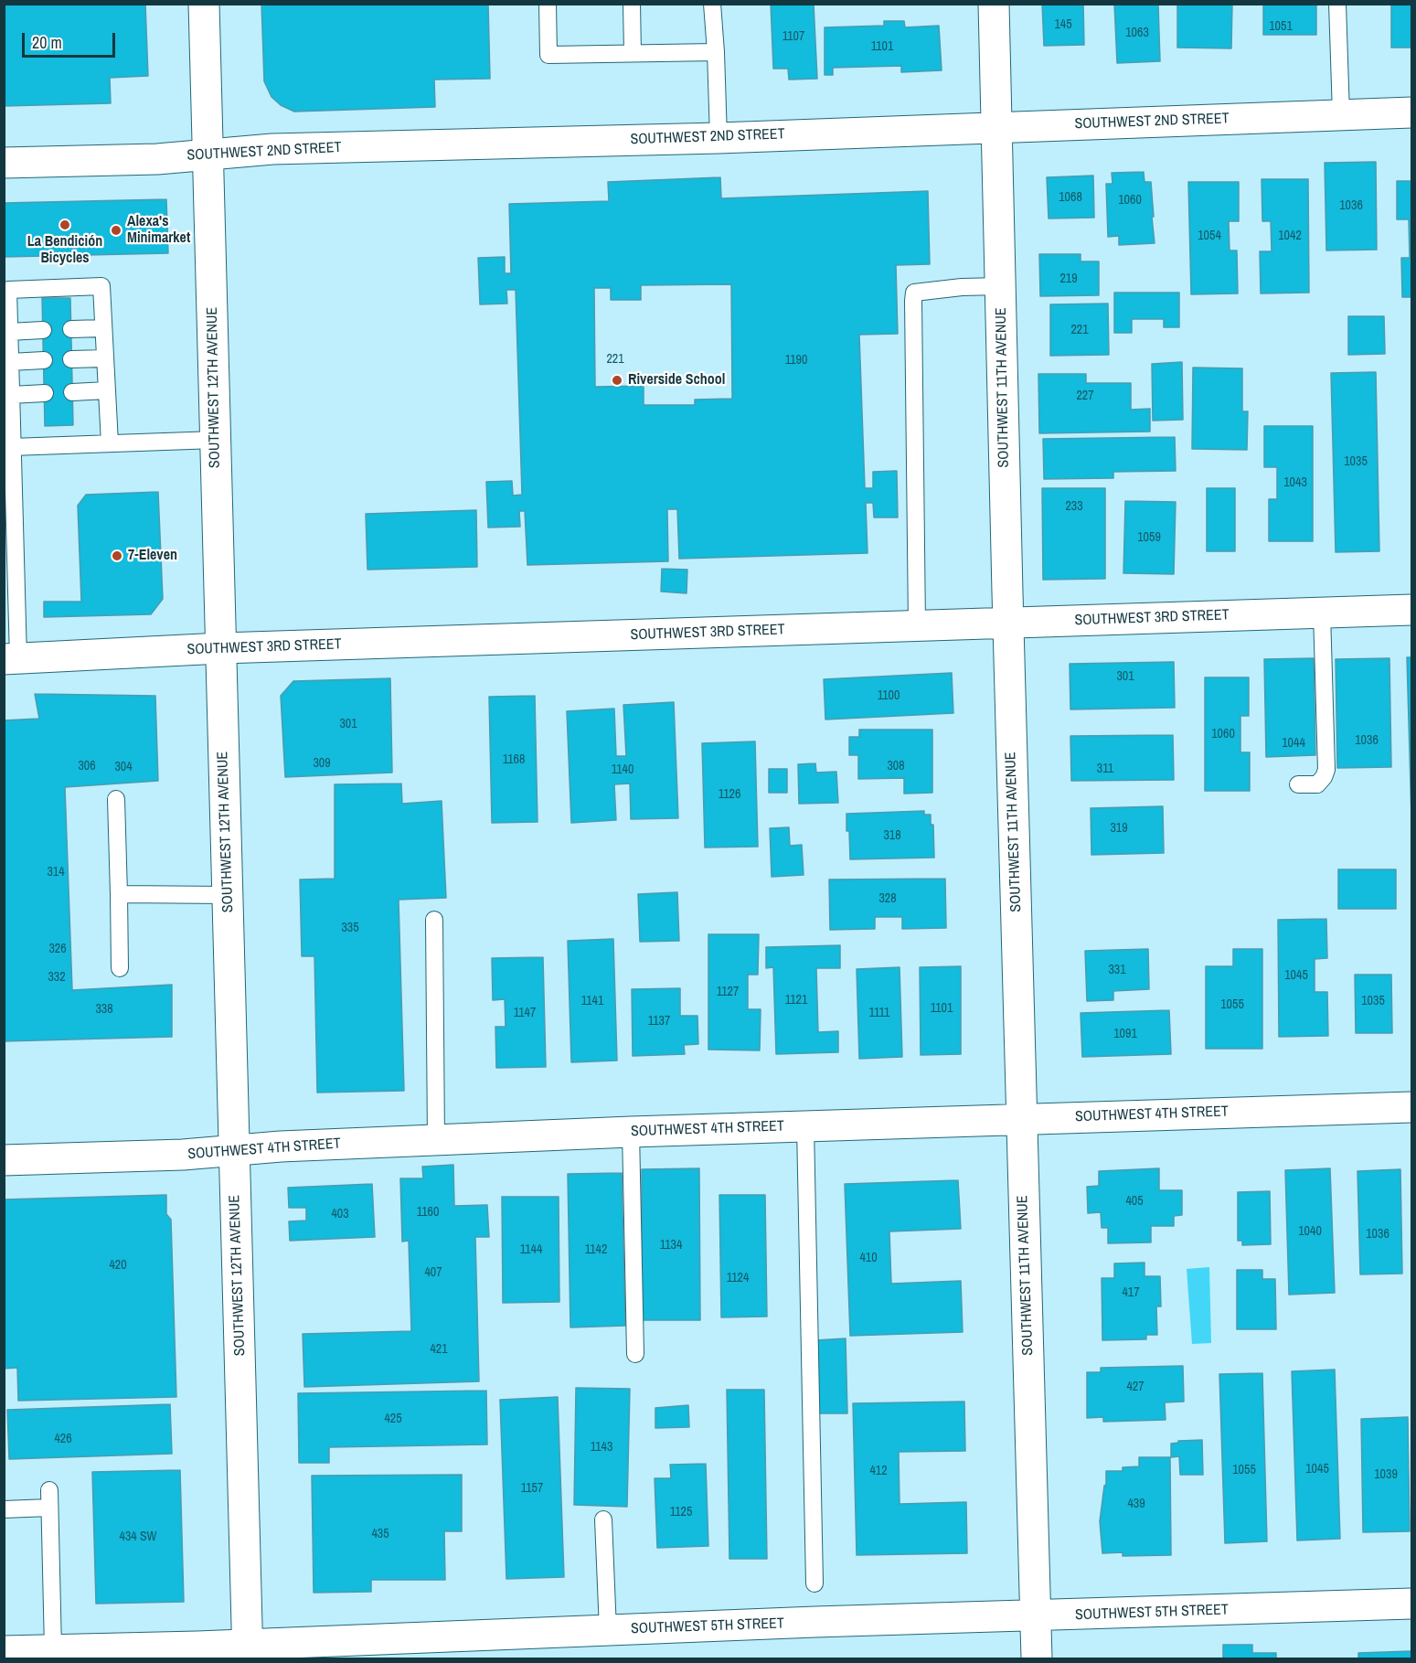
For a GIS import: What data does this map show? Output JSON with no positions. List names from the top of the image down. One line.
{"streets":{"street":["SOUTHWEST 2ND STREET","SOUTHWEST 12TH AVENUE","SOUTHWEST 11TH AVENUE","SOUTHWEST 3RD STREET","SOUTHWEST 4TH STREET","SOUTHWEST 5TH STREET"]},"crossings":[["SOUTHWEST 2ND STREET","SOUTHWEST 12TH AVENUE"],["SOUTHWEST 2ND STREET","SOUTHWEST 11TH AVENUE"],["SOUTHWEST 12TH AVENUE","SOUTHWEST 3RD STREET"],["SOUTHWEST 12TH AVENUE","SOUTHWEST 4TH STREET"],["SOUTHWEST 12TH AVENUE","SOUTHWEST 5TH STREET"],["SOUTHWEST 11TH AVENUE","SOUTHWEST 3RD STREET"],["SOUTHWEST 11TH AVENUE","SOUTHWEST 4TH STREET"],["SOUTHWEST 11TH AVENUE","SOUTHWEST 5TH STREET"]],"places":["La Bendición Bicycles","Alexa's Minimarket","Riverside School","7-Eleven"],"house_numbers":["145","1051","1063","1107","1101","1068","1060","1036","1054","1042","219","221","221","1190","227","1035","1043","233","1059","301","1100","301","1060","1036","1044","1168","309","306","308","304","311","1140","1126","319","318","314","328","335","326","331","1045","332","1127","1121","1141","1035","1055","1101","338","1147","1111","1137","1091","405","1160","403","1040","1036","1134","1144","1142","410","420","407","1124","417","421","427","425","426","1143","1045","1055","412","1039","1157","439","1125","435","434 SW"],"scale_bar":"20 m"}
